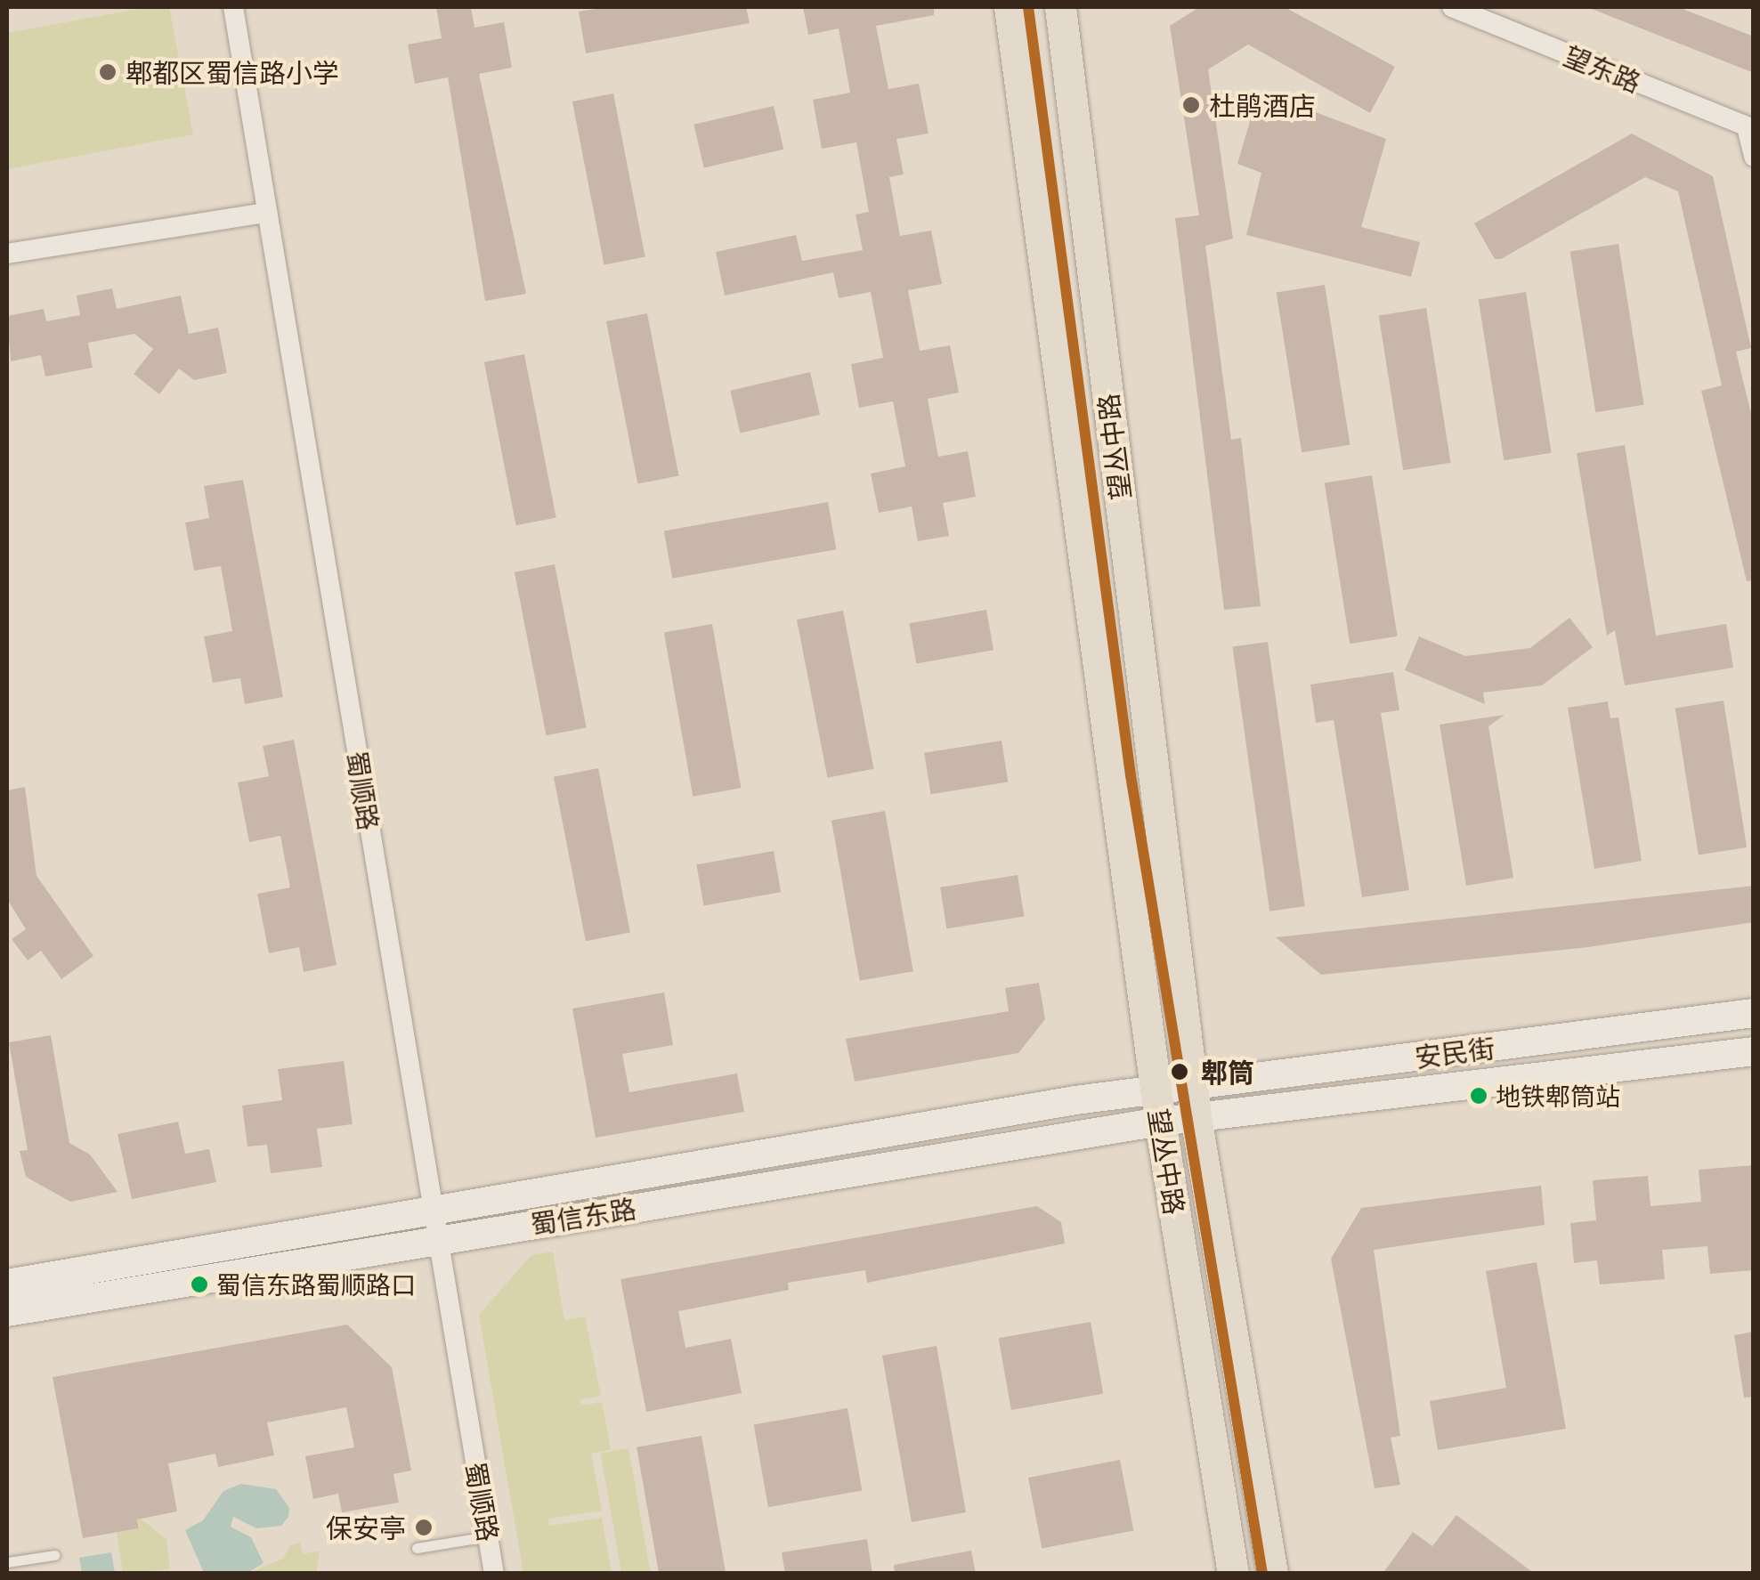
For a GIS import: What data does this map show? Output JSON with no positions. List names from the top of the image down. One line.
{"streets":{"main road":["望丛中路","安民街","蜀信东路"],"street":["望东路","蜀顺路"]},"crossings":[["望丛中路","安民街"],["望丛中路","蜀信东路"],["蜀顺路","蜀信东路"],["安民街","蜀信东路"]],"places":["郫都区蜀信路小学","杜鹃酒店","郫筒","地铁郫筒站","蜀信东路蜀顺路口","保安亭"]}
